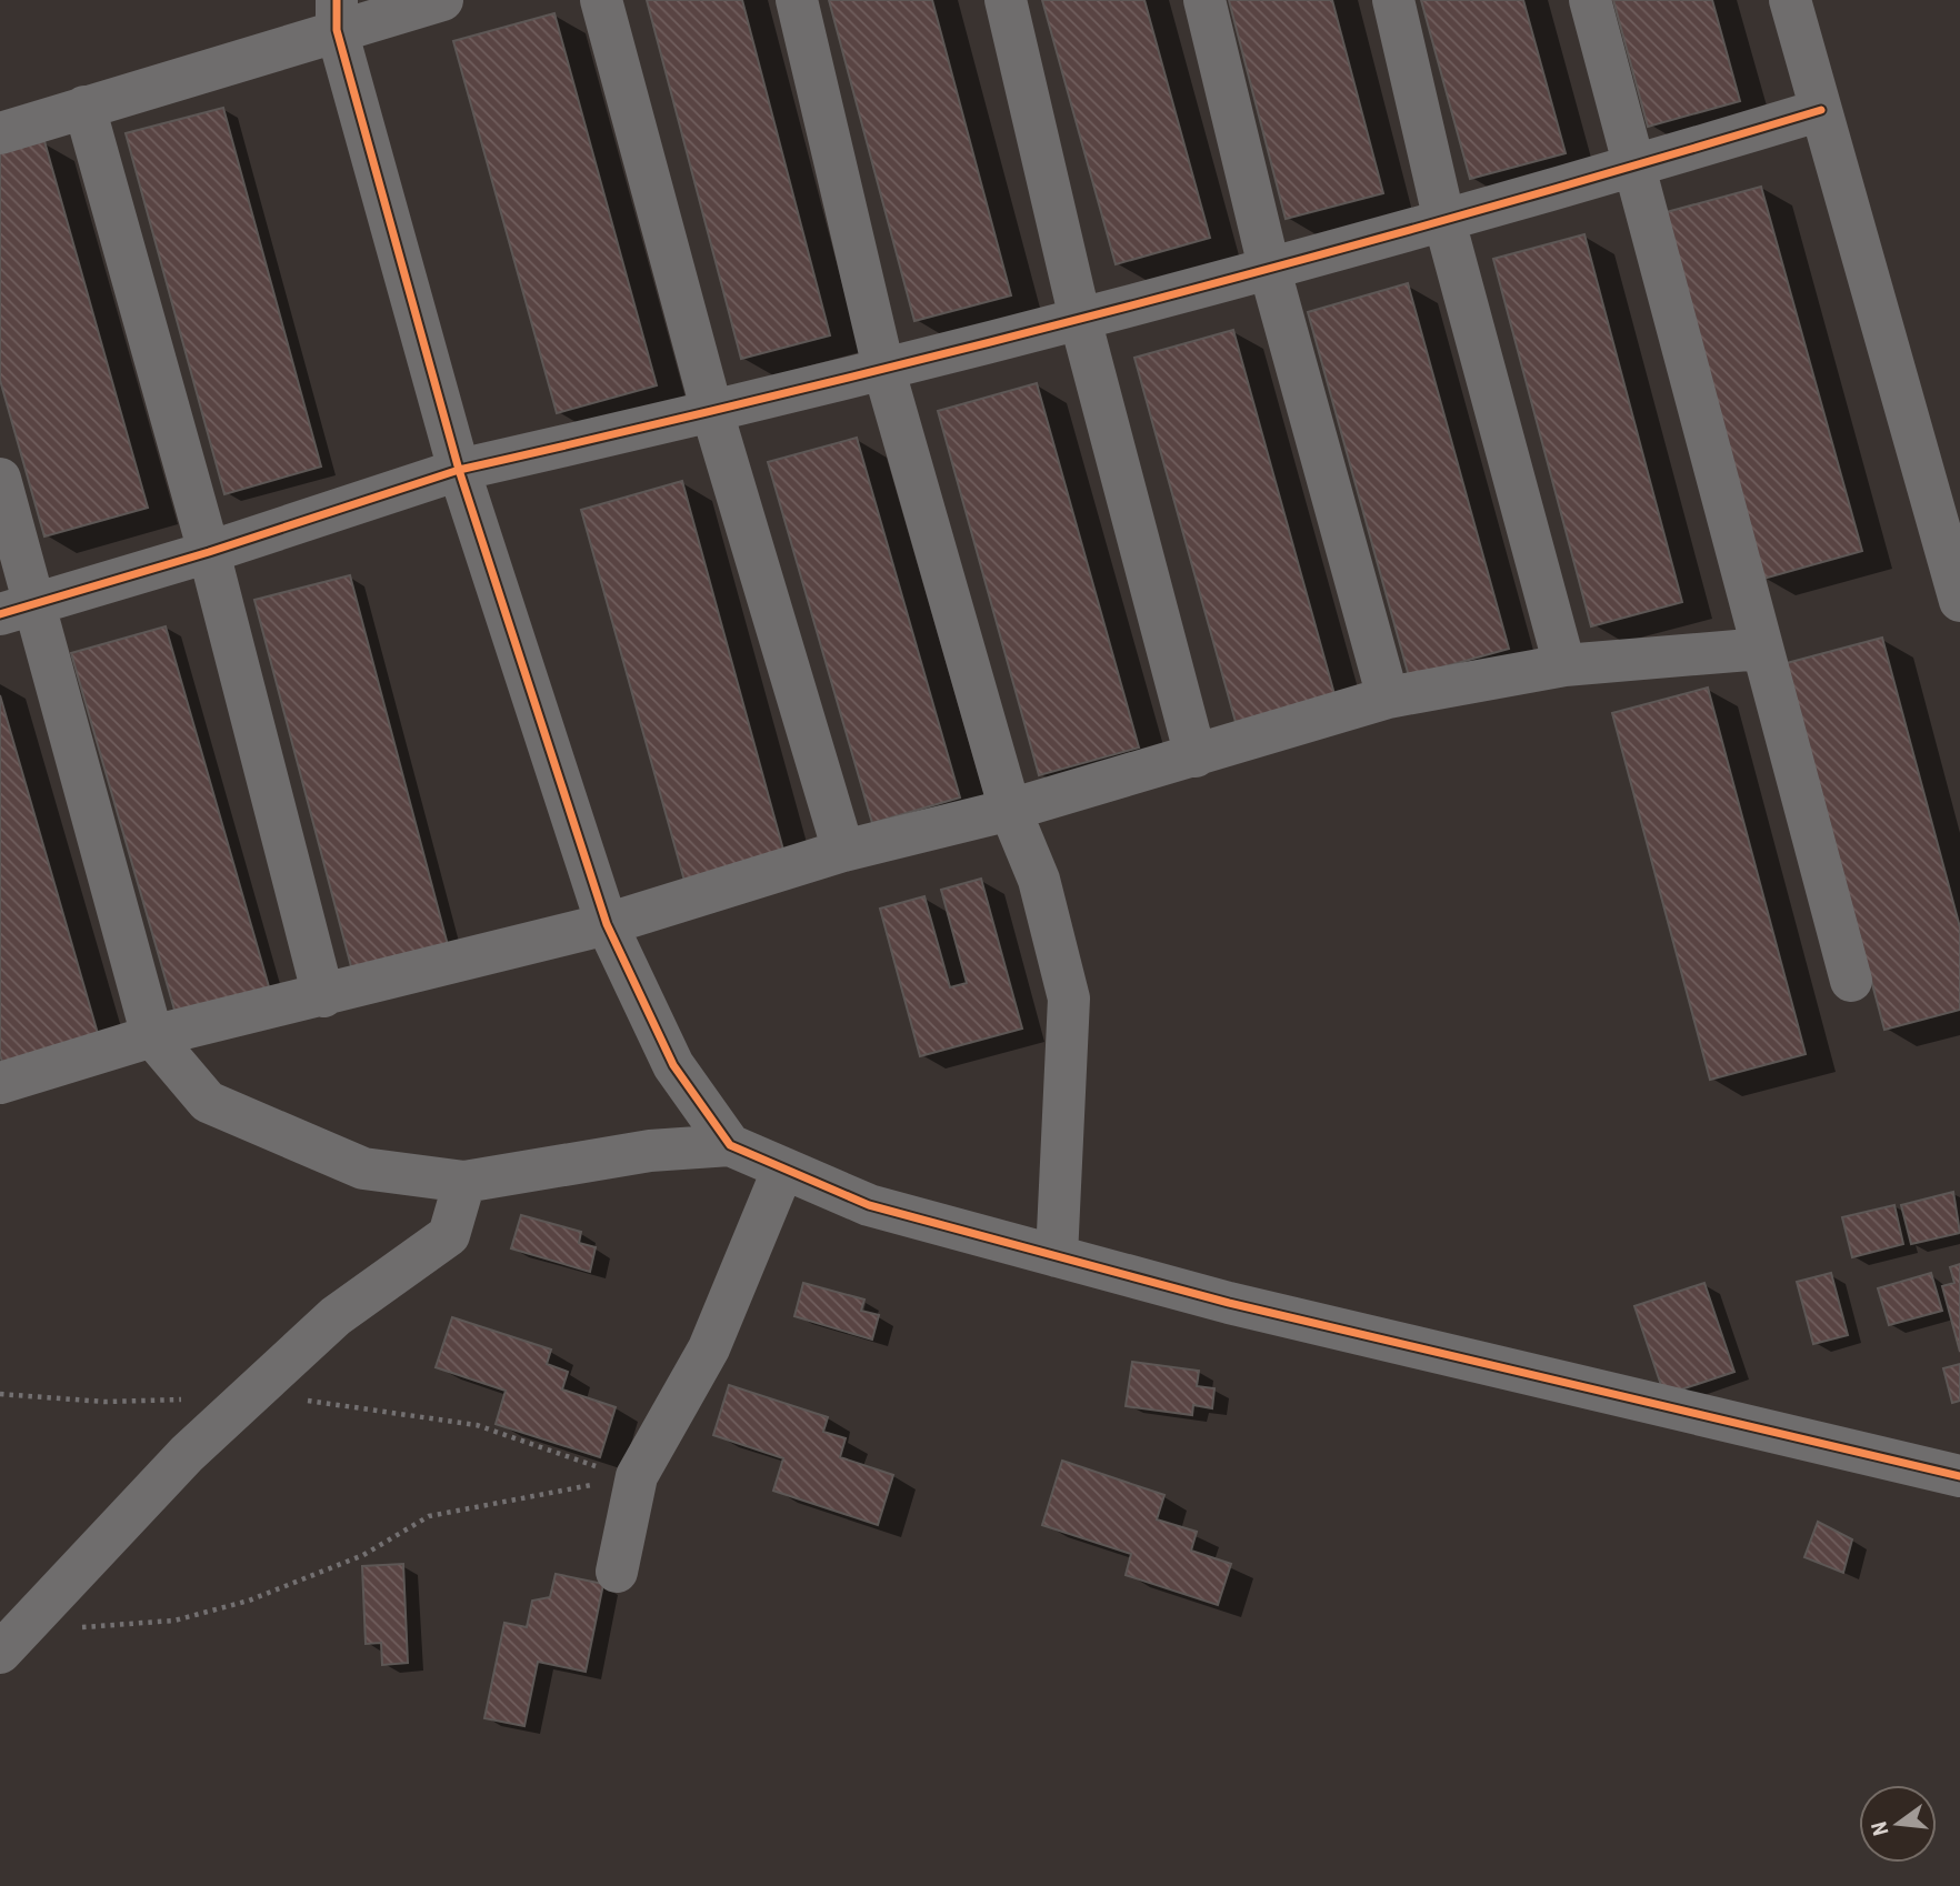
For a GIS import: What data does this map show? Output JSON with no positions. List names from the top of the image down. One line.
{"north":"left"}
